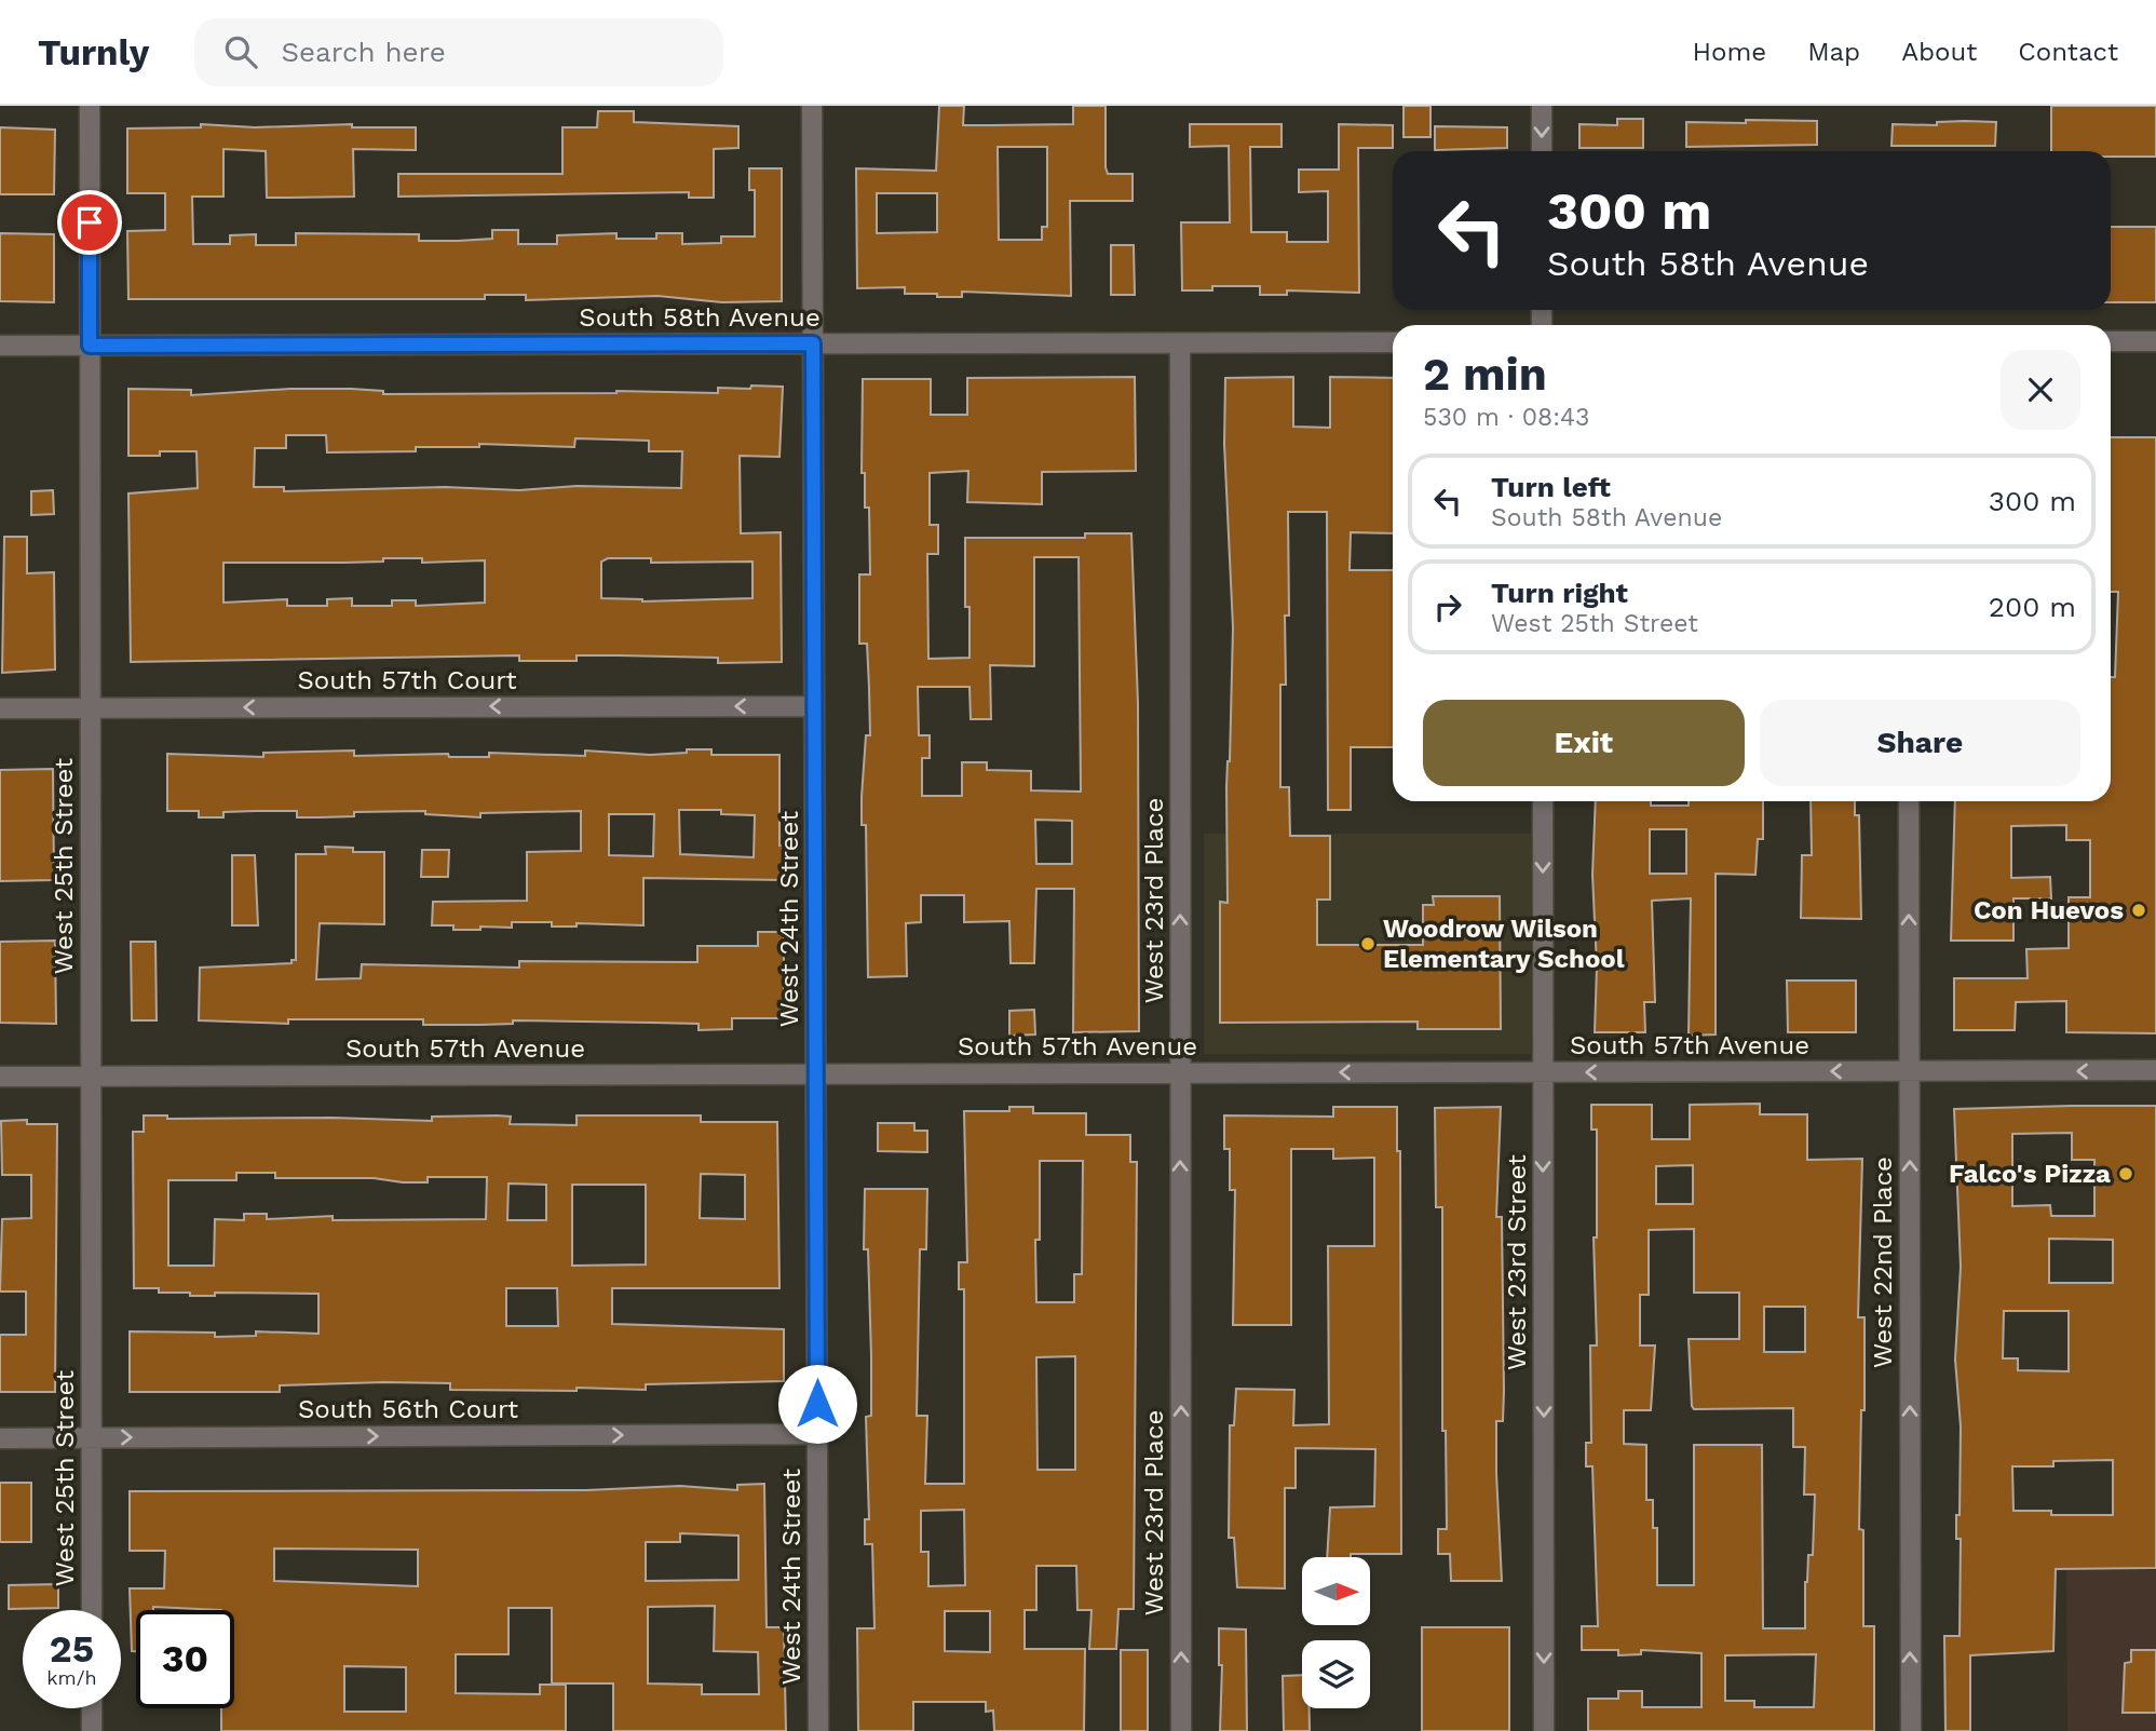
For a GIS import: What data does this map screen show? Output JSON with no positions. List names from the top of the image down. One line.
{"streets":{"street":["South 58th Avenue","South 57th Court","West 25th Street","West 23rd Place","West 24th Street","South 57th Avenue","West 23rd Street","West 22nd Place","South 56th Court"]},"crossings":[["South 58th Avenue","West 25th Street"],["South 58th Avenue","West 23rd Place"],["South 58th Avenue","West 24th Street"],["South 57th Court","West 25th Street"],["South 57th Court","West 24th Street"],["West 25th Street","South 57th Avenue"],["West 25th Street","South 56th Court"],["West 23rd Place","South 57th Avenue"],["West 24th Street","South 57th Avenue"],["West 24th Street","South 56th Court"],["South 57th Avenue","West 23rd Street"],["South 57th Avenue","West 22nd Place"]],"one_way":["South 57th Court","West 23rd Place","South 57th Avenue","West 23rd Street","West 22nd Place","South 56th Court"],"places":["Con Huevos","Woodrow Wilson Elementary School","Falco's Pizza"],"north":"right","page":{"header":"Turnly","search":"Search here","nav":["Home","Map","About","Contact"],"turn":["300 m","South 58th Avenue"],"heading":["2 min","530 m · 08:43"],"list":[{"name":"Turn left","note":"South 58th Avenue","value":"300 m"},{"name":"Turn right","note":"West 25th Street","value":"200 m"}],"buttons":["Exit","Share"],"speed":"25 km/h","limit":"30"}}
